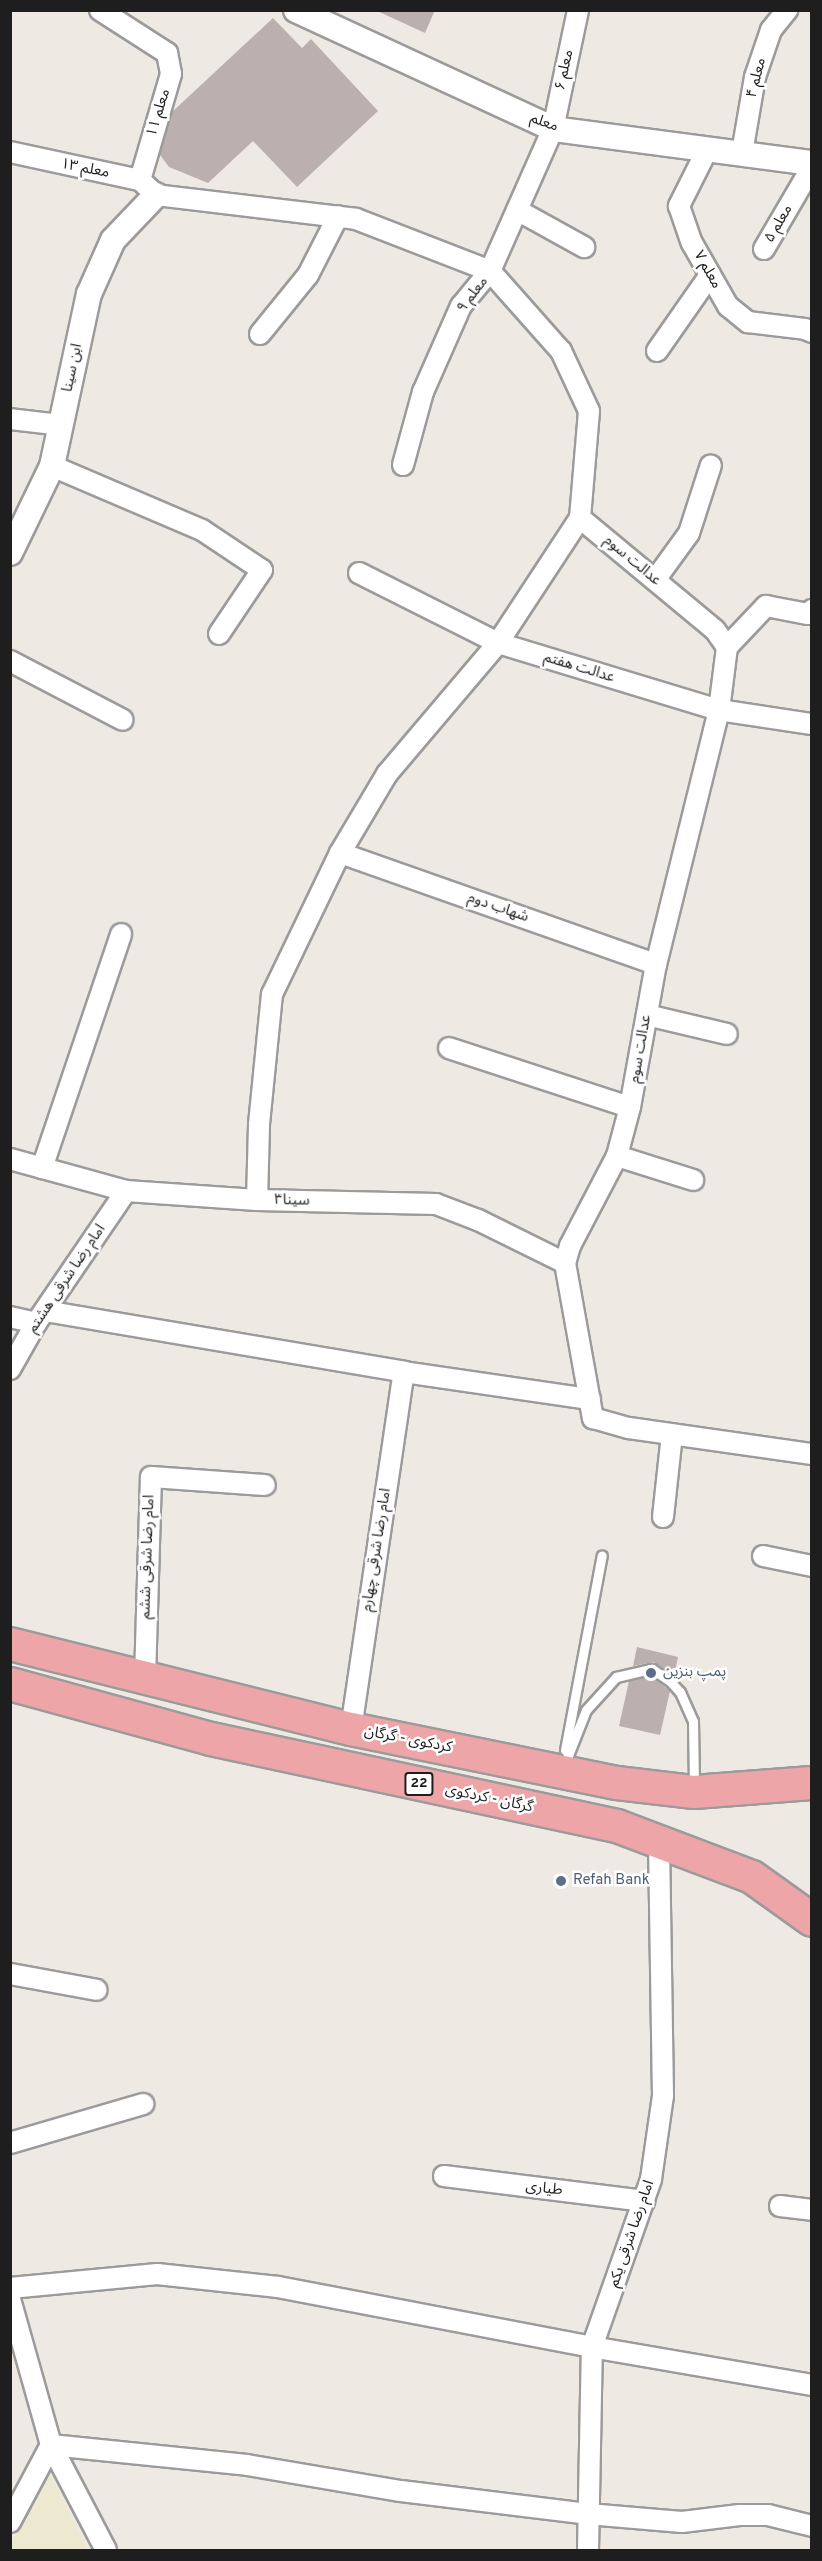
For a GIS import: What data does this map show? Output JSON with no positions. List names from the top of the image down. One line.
{"streets":{"highway":["کردکوی - گرگان","22","گرگان - کردکوی"],"street":["معلم ۶","معلم ۴","معلم ۱۱","معلم","معلم ۱۳","معلم ۵","معلم ۷","معلم ۹","ابن سینا","عدالت سوم","عدالت هفتم","شهاب دوم","سینا۳","امام رضا شرقی هشتم","امام رضا شرقی چهارم","امام رضا شرقی ششم","طیاری","امام رضا شرقی یکم"]},"crossings":[["معلم ۶","معلم"],["معلم ۶","معلم ۹"],["معلم ۴","معلم"],["معلم ۱۱","معلم ۱۳"],["معلم ۱۱","ابن سینا"],["معلم","معلم ۵"],["معلم","معلم ۷"],["معلم","معلم ۹"],["معلم ۱۳","معلم ۹"],["معلم ۱۳","ابن سینا"],["عدالت سوم","عدالت هفتم"],["عدالت سوم","شهاب دوم"],["عدالت سوم","سینا۳"],["سینا۳","امام رضا شرقی هشتم"],["امام رضا شرقی چهارم","کردکوی - گرگان"],["امام رضا شرقی ششم","کردکوی - گرگان"],["گرگان - کردکوی","امام رضا شرقی یکم"],["طیاری","امام رضا شرقی یکم"]],"places":["پمپ بنزین","Refah Bank"]}
